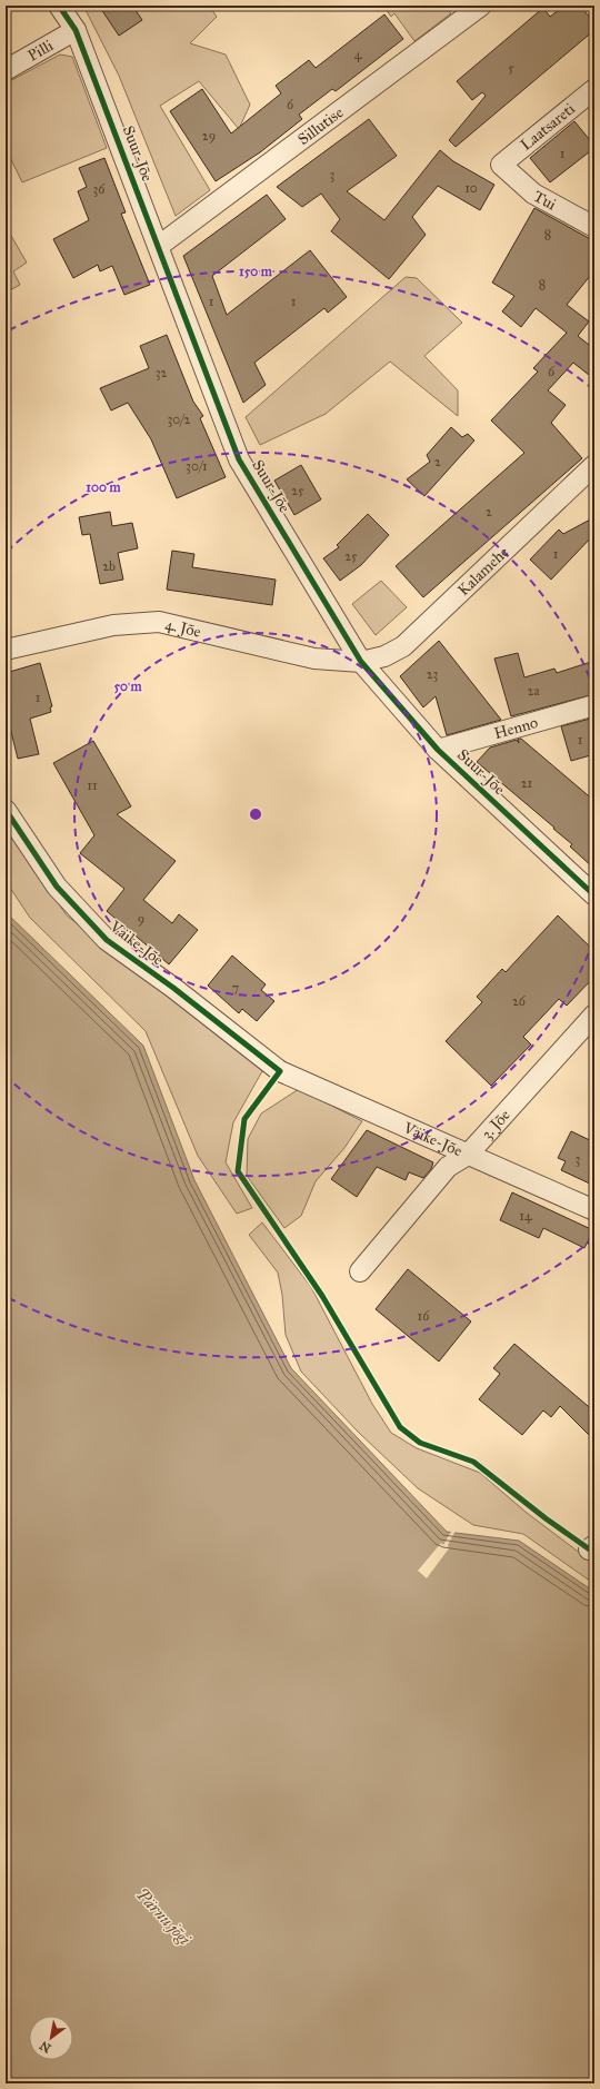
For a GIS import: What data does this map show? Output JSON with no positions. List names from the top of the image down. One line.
{"streets":{"street":["Pilli","Sillutise","Laatsareti","Suur-Jõe","Tui","Kalamehe","4. Jõe","Henno","Väike-Jõe","3. Jõe"]},"crossings":[["Pilli","Suur-Jõe"],["Sillutise","Suur-Jõe"],["Laatsareti","Tui"],["Suur-Jõe","Kalamehe"],["Suur-Jõe","4. Jõe"],["Suur-Jõe","Henno"],["Kalamehe","4. Jõe"],["Väike-Jõe","3. Jõe"]],"water":["Pärnu jõgi"],"house_numbers":["4","5","6","29","1","3","10","36","8","8","1","1","6","32","30/2","2","30/1","25","2","1","25","2b","23","2a","1","1","21","11","9","7","26","3","14","16"],"north":"bottom left","rings":["150 m","100 m","50 m"]}
